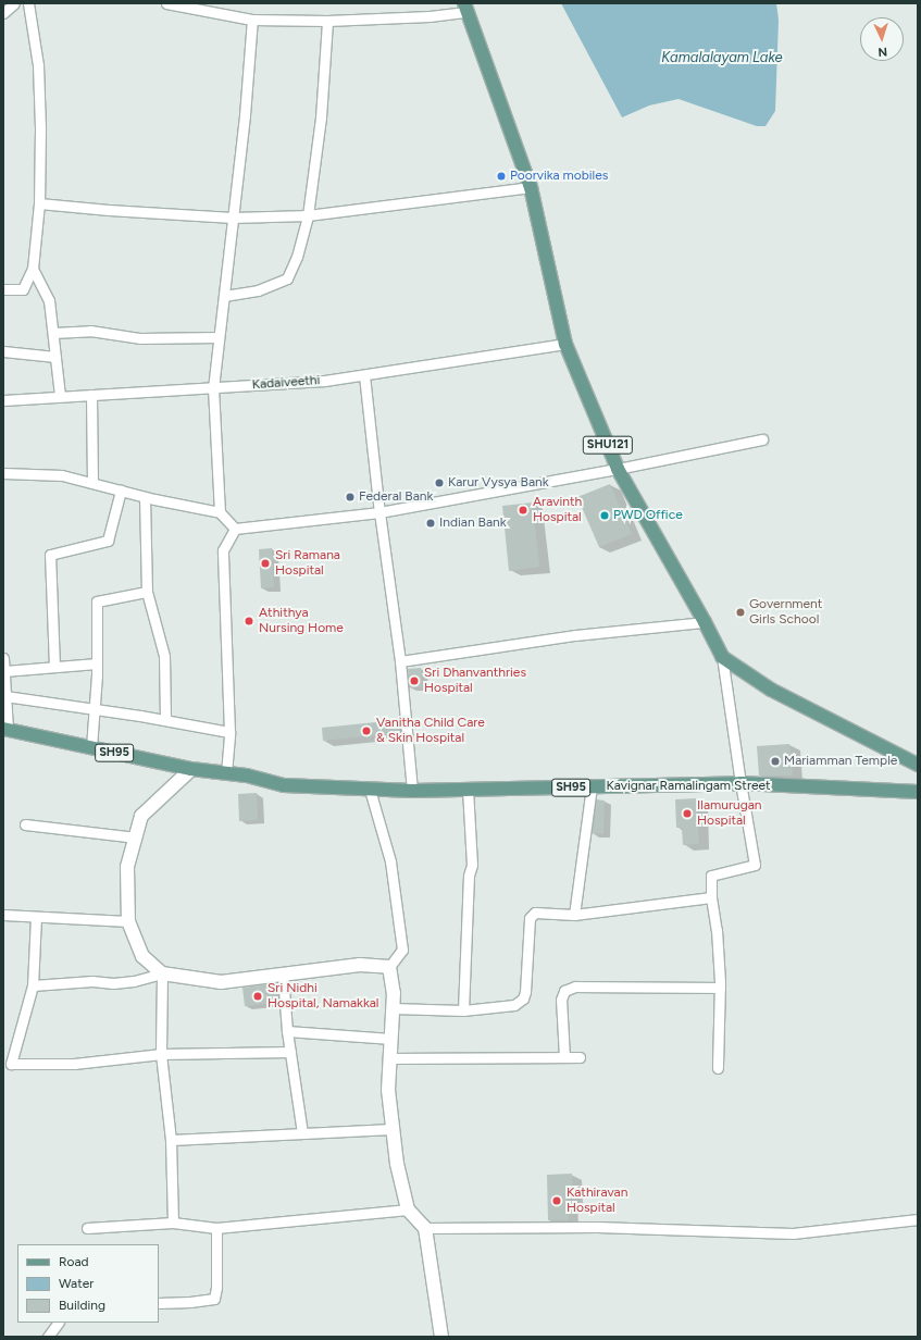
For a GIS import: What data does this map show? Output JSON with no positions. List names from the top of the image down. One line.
{"streets":{"main road":["SHU121","SH95","Kavignar Ramalingam Street"],"street":["Kadaiveethi"]},"crossings":[["Kadaiveethi","SHU121"],["SH95","Kavignar Ramalingam Street"]],"water":["Kamalalayam Lake"],"places":["Poorvika mobiles","Karur Vysya Bank","Federal Bank","Aravinth Hospital","PWD Office","Indian Bank","Sri Ramana Hospital","Government Girls School","Athithya Nursing Home","Sri Dhanvanthries Hospital","Vanitha Child Care & Skin Hospital","Mariamman Temple","Ilamurugan Hospital","Sri Nidhi Hospital, Namakkal","Kathiravan Hospital"],"legend":["Road","Water","Building"],"north":"bottom"}
